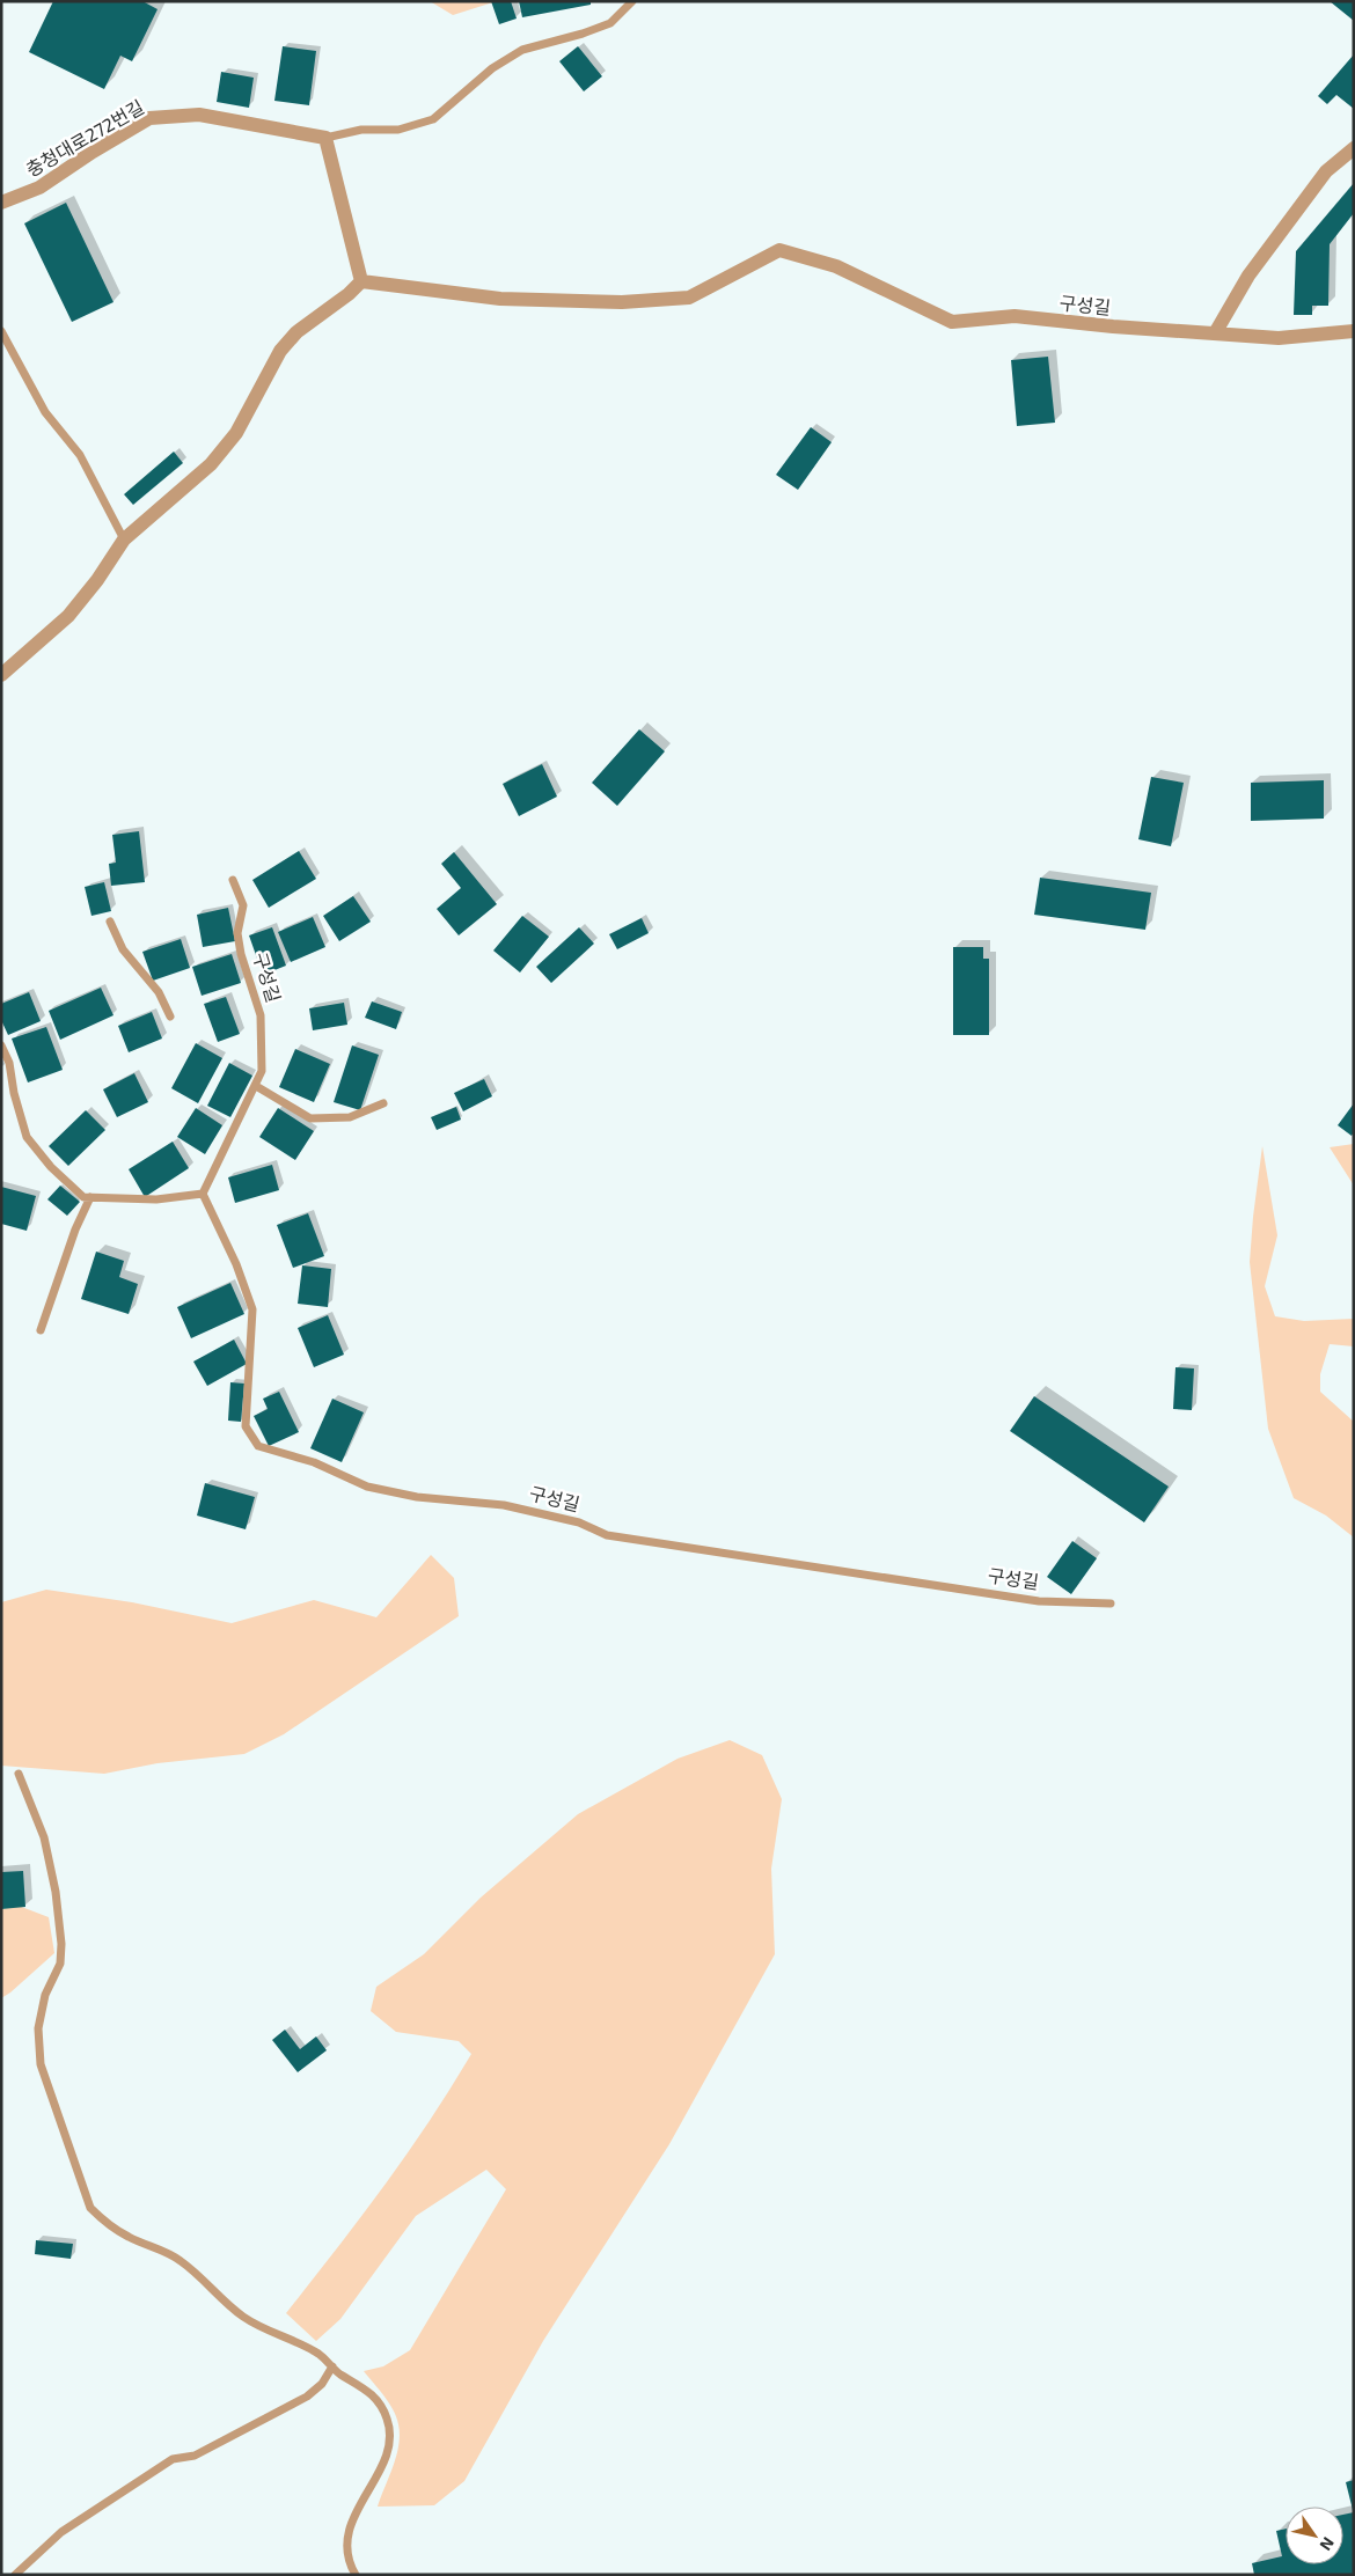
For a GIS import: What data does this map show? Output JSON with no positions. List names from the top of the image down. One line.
{"streets":{"street":["충청대로272번길","구성길"]},"north":"bottom right"}
